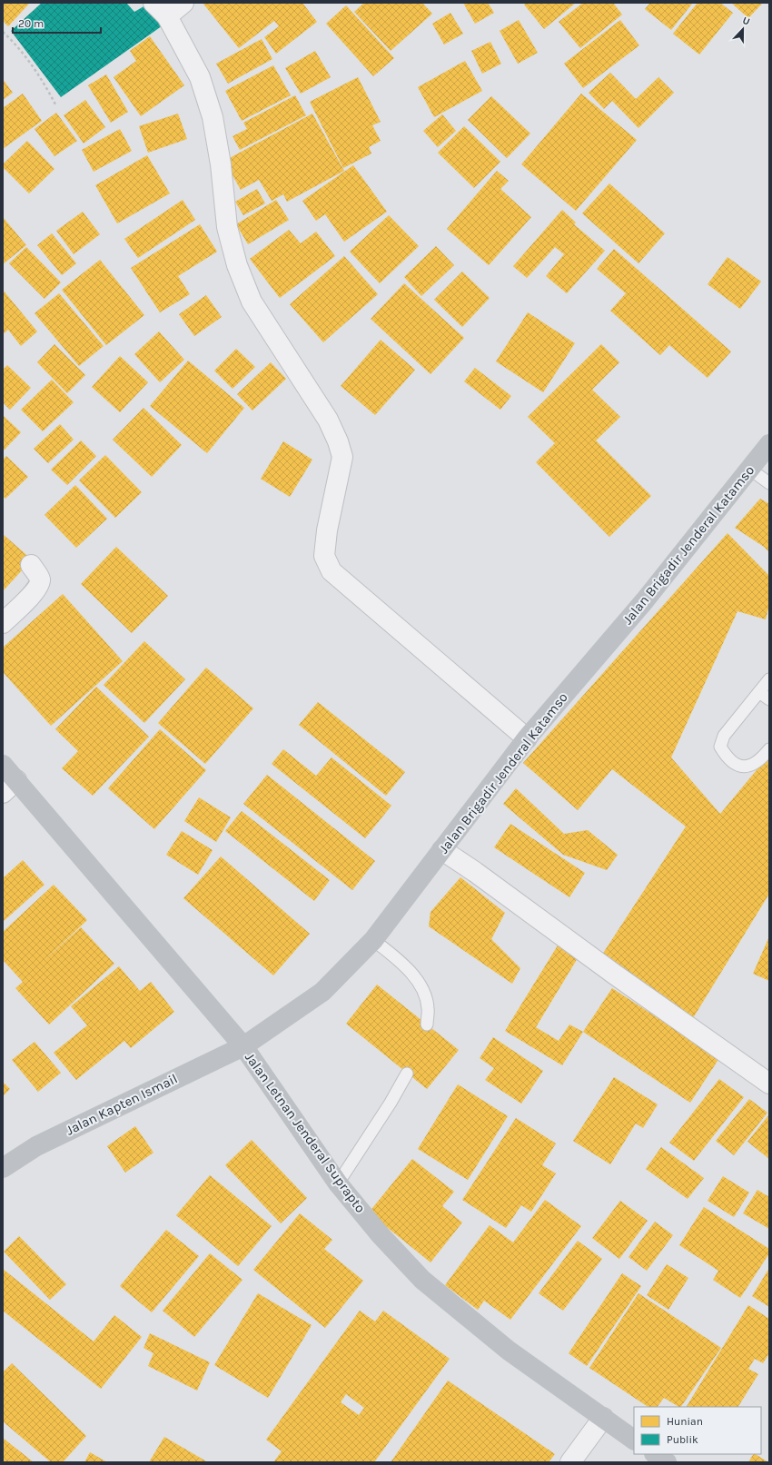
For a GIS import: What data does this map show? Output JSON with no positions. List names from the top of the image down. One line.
{"streets":{"street":["Jalan Brigadir Jenderal Katamso","Jalan Kapten Ismail","Jalan Letnan Jenderal Suprapto"]},"crossings":[["Jalan Brigadir Jenderal Katamso","Jalan Kapten Ismail"],["Jalan Brigadir Jenderal Katamso","Jalan Letnan Jenderal Suprapto"],["Jalan Kapten Ismail","Jalan Letnan Jenderal Suprapto"]],"legend":["Hunian","Publik"],"scale_bar":"20 m","north":"top"}
